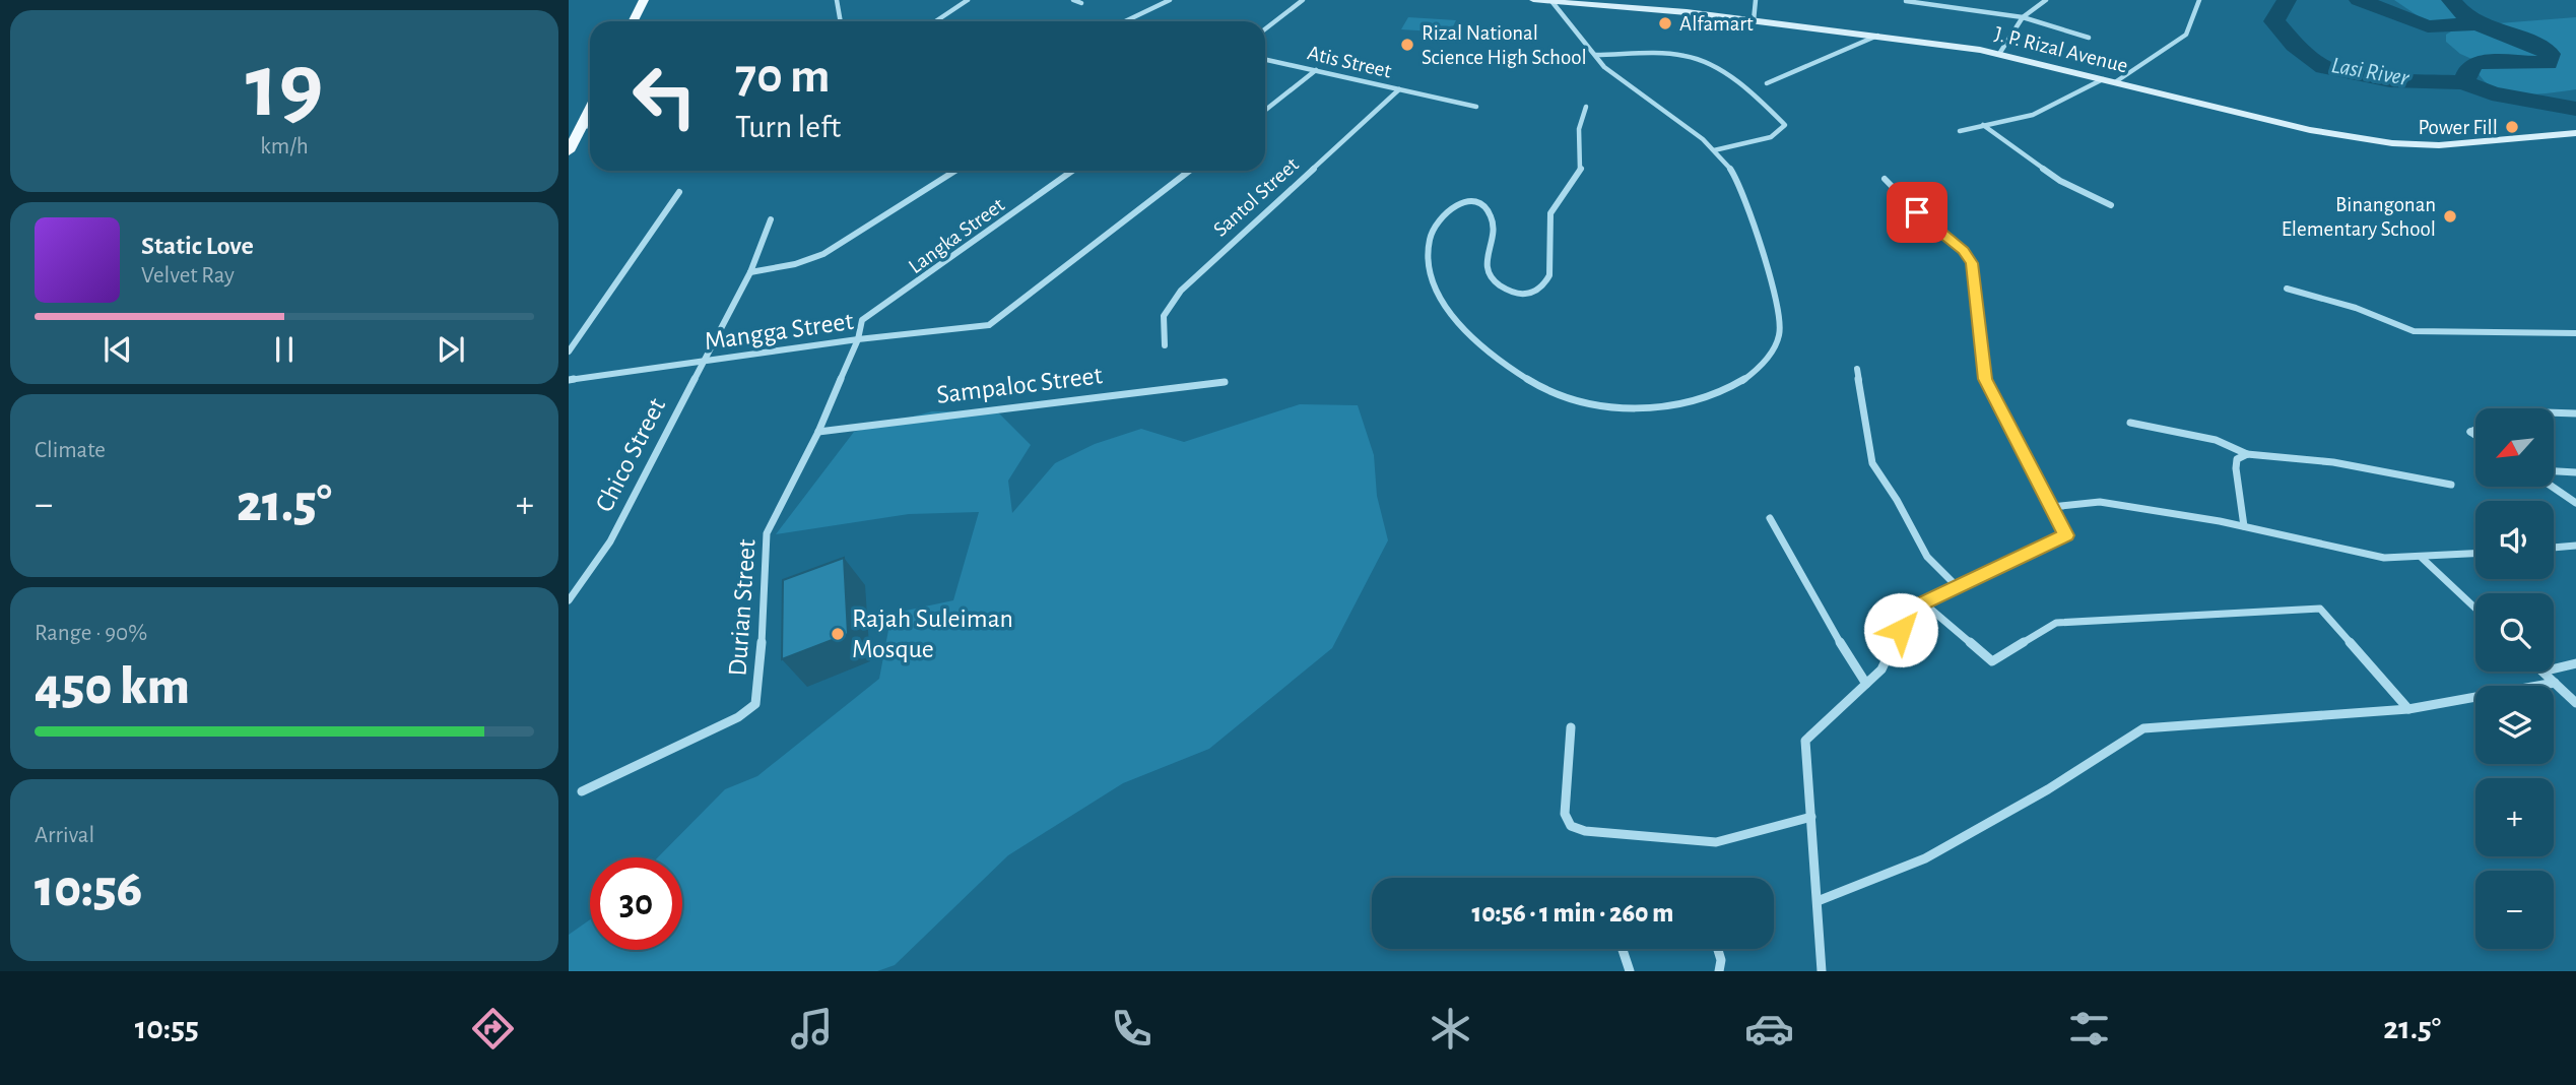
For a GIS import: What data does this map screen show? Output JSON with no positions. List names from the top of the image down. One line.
{"streets":{"main road":["J. P. Rizal Avenue"],"street":["Atis Street","Santol Street","Langka Street","Mangga Street","Sampaloc Street","Chico Street","Durian Street"]},"crossings":[["Atis Street","Santol Street"],["Langka Street","Mangga Street"],["Langka Street","Durian Street"],["Mangga Street","Chico Street"],["Mangga Street","Durian Street"],["Sampaloc Street","Durian Street"]],"water":["Lasi River"],"places":["Alfamart","Rizal National Science High School","Power Fill","Binangonan Elementary School","Rajah Suleiman Mosque"],"north":"bottom left","page":{"tile":[["19","km/h"],"Climate",["Range · 90%","450 km"],["Arrival","10:56"]],"turn":["70 m","Turn left"],"song":["Static Love","Velvet Ray"],"map_buttons":["+","−"],"heat":["−","21.5°","+"],"limit":"30","trip":"10:56 · 1 min · 260 m","tabs":["10:55","21.5°"]}}
